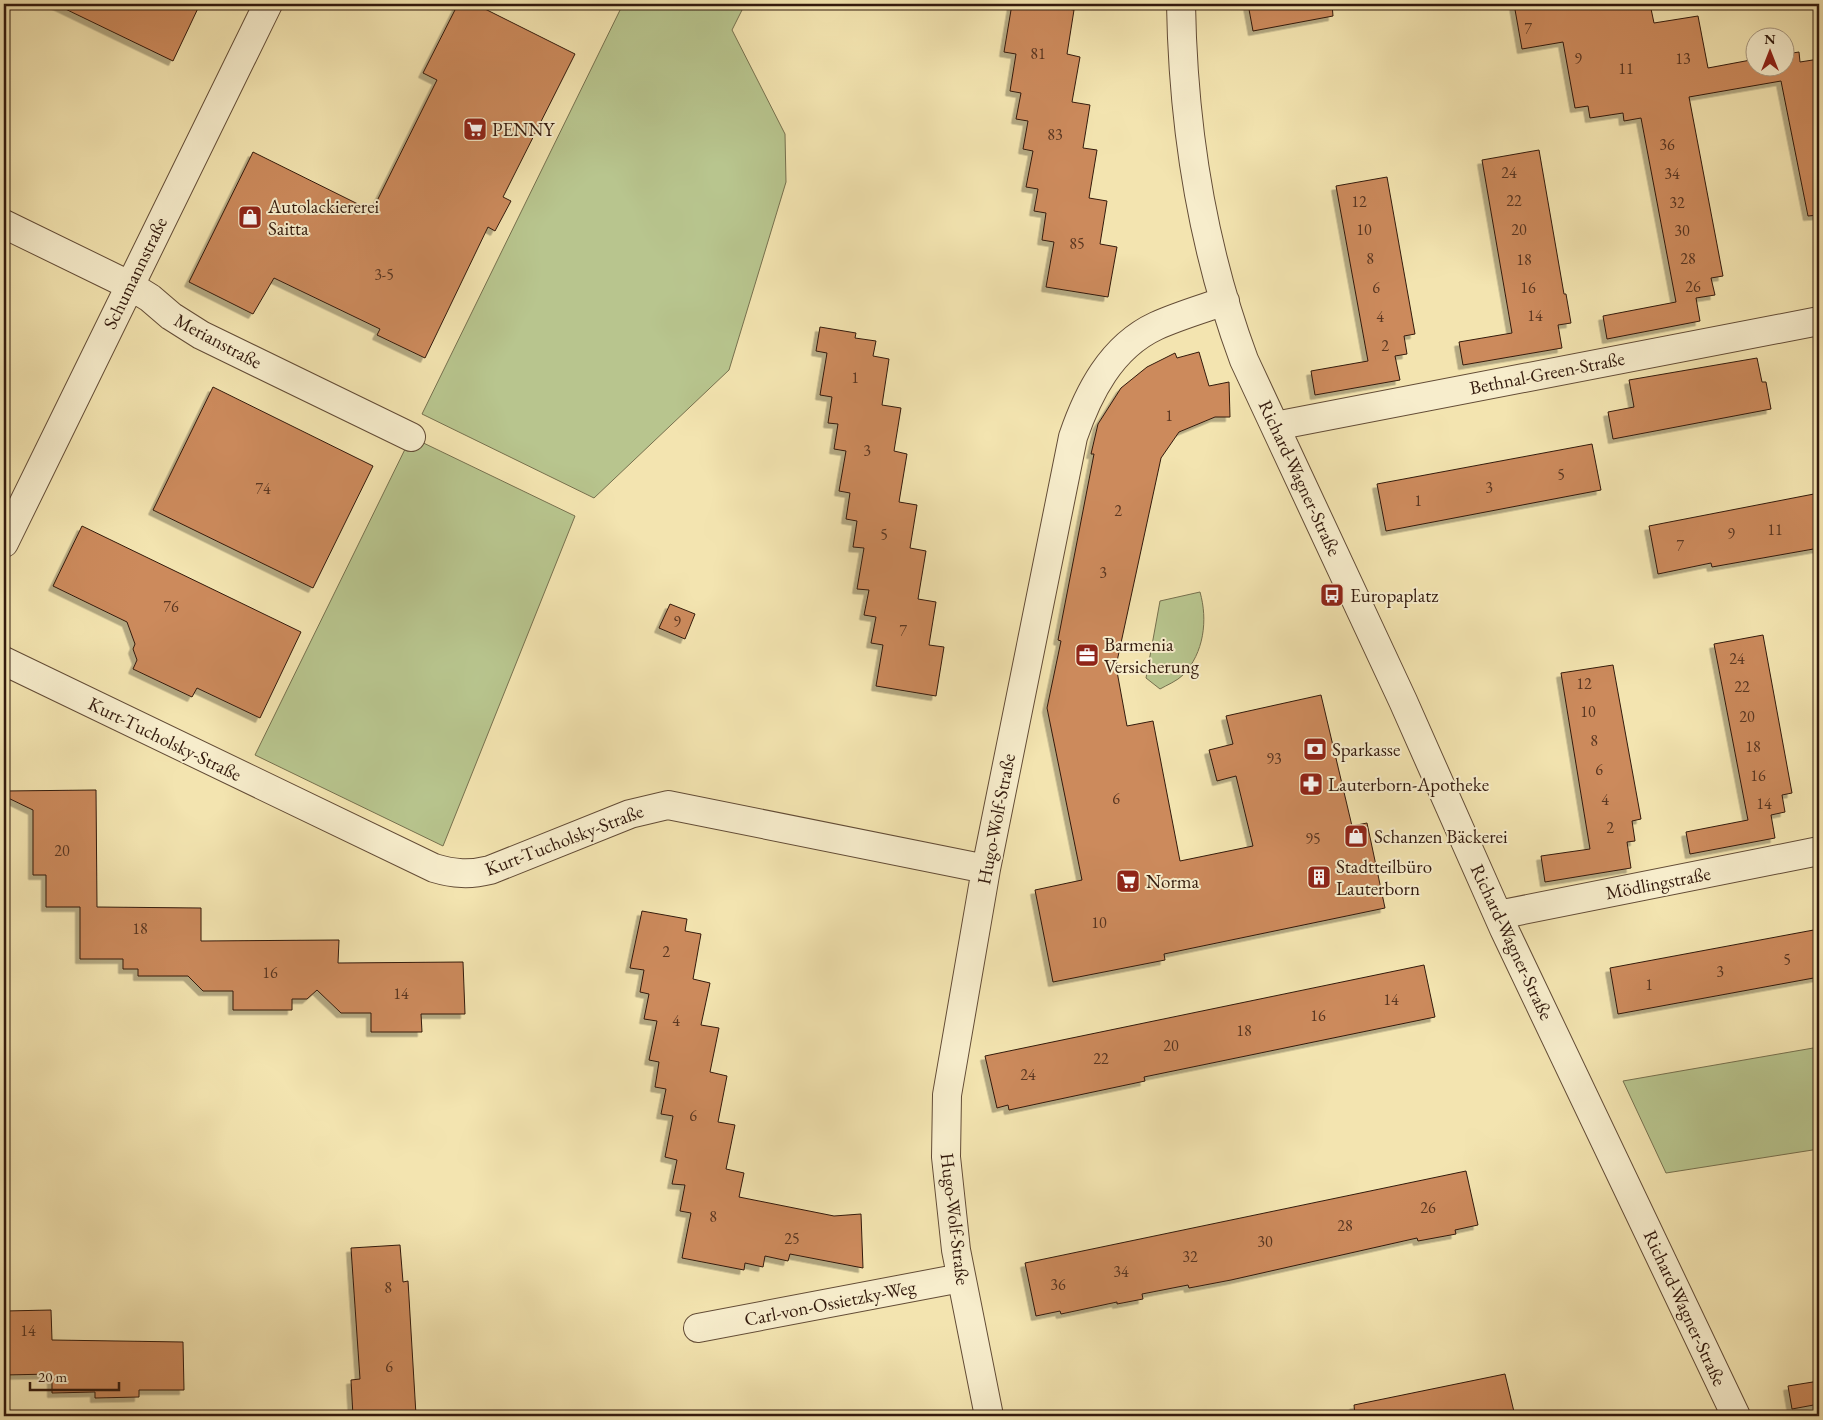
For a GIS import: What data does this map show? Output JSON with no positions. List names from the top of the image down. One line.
{"streets":{"street":["Schumannstraße","Merianstraße","Bethnal-Green-Straße","Richard-Wagner-Straße","Kurt-Tucholsky-Straße","Hugo-Wolf-Straße","Mödlingstraße","Carl-von-Ossietzky-Weg"]},"crossings":[["Schumannstraße","Merianstraße"],["Bethnal-Green-Straße","Richard-Wagner-Straße"],["Richard-Wagner-Straße","Hugo-Wolf-Straße"],["Richard-Wagner-Straße","Mödlingstraße"],["Kurt-Tucholsky-Straße","Hugo-Wolf-Straße"],["Hugo-Wolf-Straße","Carl-von-Ossietzky-Weg"]],"places":{"supermarket":["PENNY","Norma"],"shop":["Autolackiererei Saitta","Schanzen Bäckerei"],"bus stop":["Europaplatz"],"office":["Barmenia Versicherung"],"bank":["Sparkasse"],"pharmacy":["Lauterborn-Apotheke"],"building":["Stadtteilbüro Lauterborn"]},"house_numbers":["7","81","9","13","11","83","36","24","34","22","12","32","10","20","30","85","8","28","18","3-5","26","6","16","14","4","2","1","1","3","5","3","74","1","2","11","9","5","7","3","76","9","7","24","12","22","10","20","8","18","93","6","16","6","4","14","2","95","20","10","18","2","5","3","16","1","14","14","16","4","18","20","22","24","6","26","8","28","25","30","32","34","36","8","14","6"],"scale_bar":"20 m","north":"top"}
